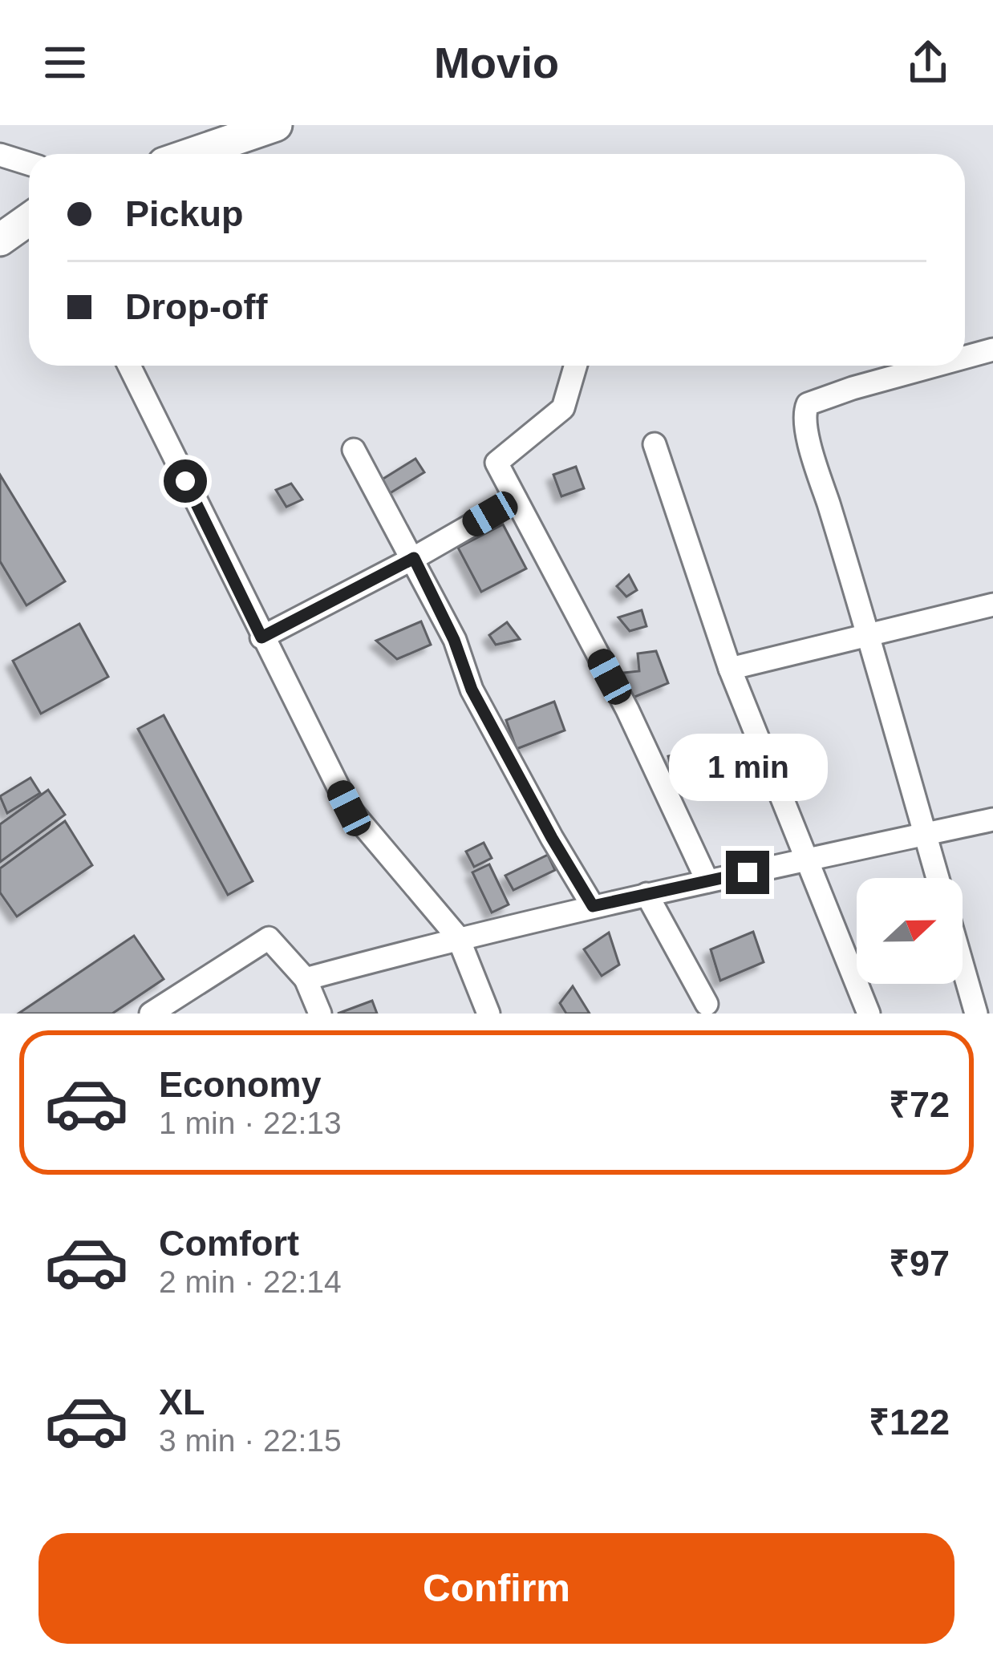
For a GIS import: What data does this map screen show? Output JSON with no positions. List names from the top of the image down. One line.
{"north":"right","page":{"header":"Movio","banner":["Pickup","Drop-off"],"bubble":"1 min","list":[{"name":"Economy","note":"1 min · 22:13","value":"₹72"},{"name":"Comfort","note":"2 min · 22:14","value":"₹97"},{"name":"XL","note":"3 min · 22:15","value":"₹122"}],"buttons":"Confirm"}}
